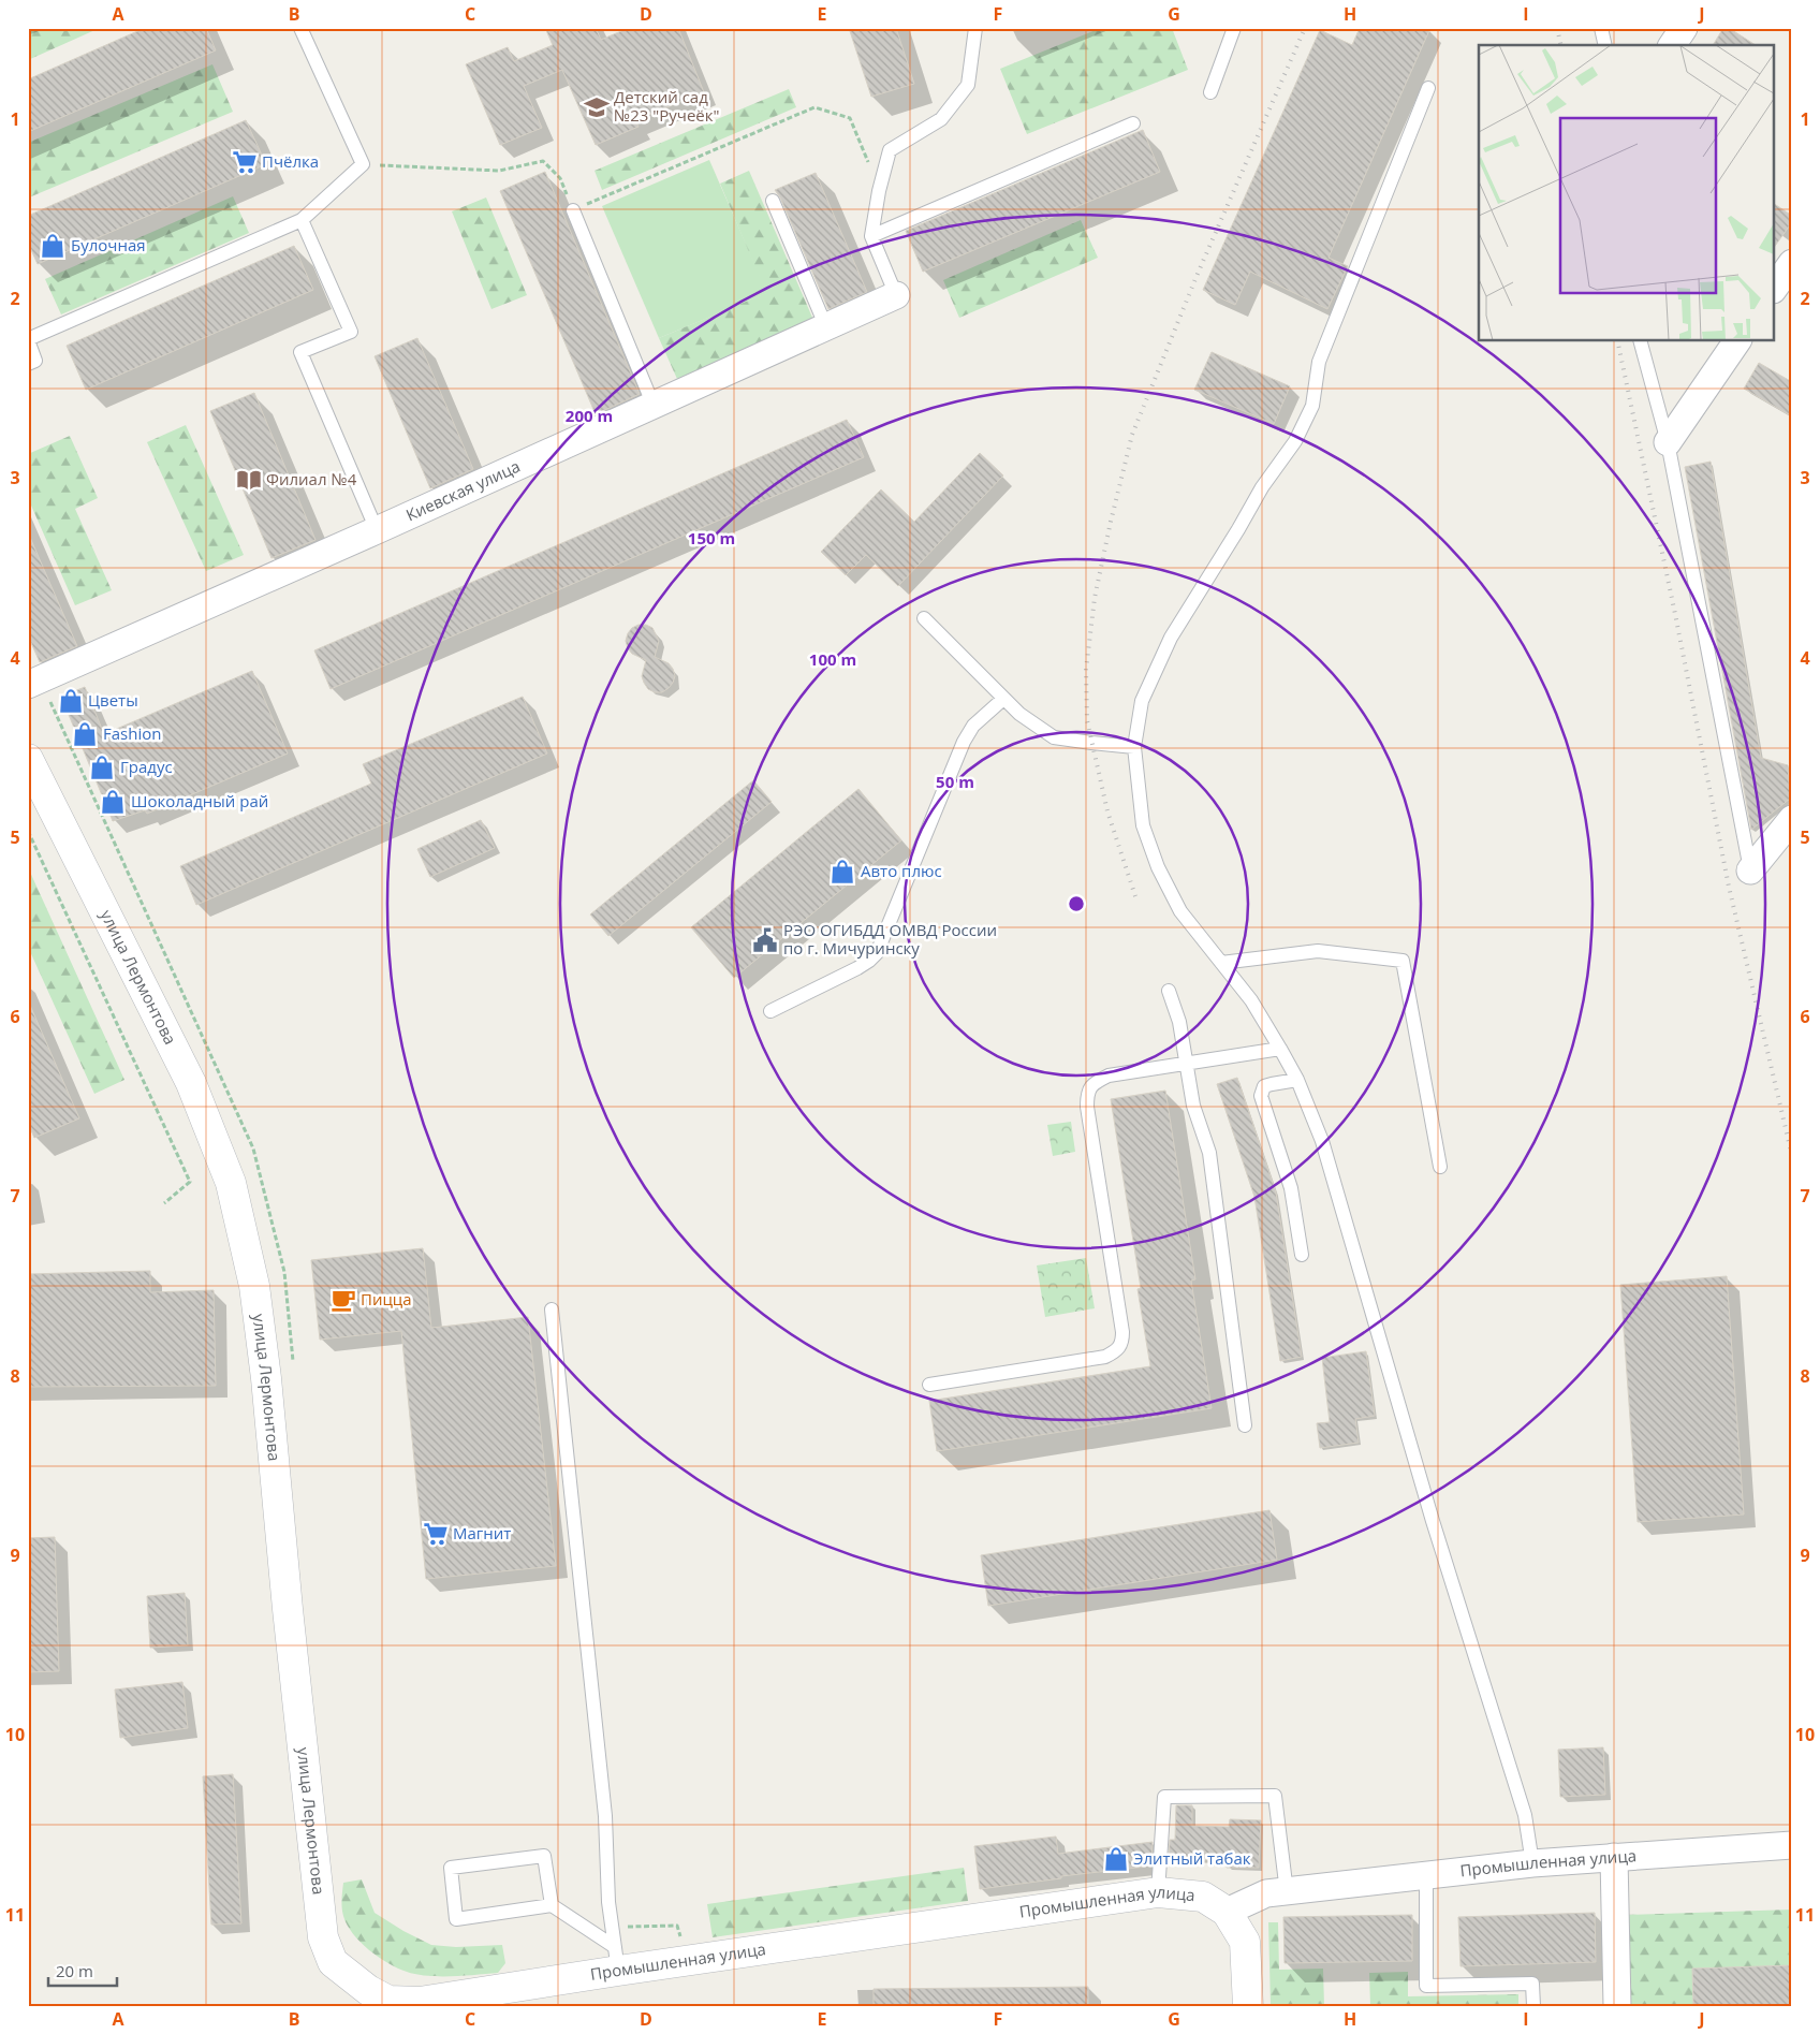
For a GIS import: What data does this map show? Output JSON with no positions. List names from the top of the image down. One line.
{"streets":{"street":["Киевская улица","улица Лермонтова","Промышленная улица"]},"crossings":[["улица Лермонтова","Промышленная улица"]],"places":{"school or university":["Детский сад №23 \"Ручеёк\""],"supermarket":["Пчёлка","Магнит"],"shop":["Булочная","Цветы","Fashion","Градус","Шоколадный рай","Авто плюс","Элитный табак"],"library":["Филиал №4"],"public building":["РЭО ОГИБДД ОМВД России по г. Мичуринску"],"cafe":["Пицца"]},"scale_bar":"20 m","grid":{"columns":["A","B","C","D","E","F","G","H","I","J"],"rows":["1","2","3","4","5","6","7","8","9","10","11"]},"rings":["200 m","150 m","100 m","50 m"]}
